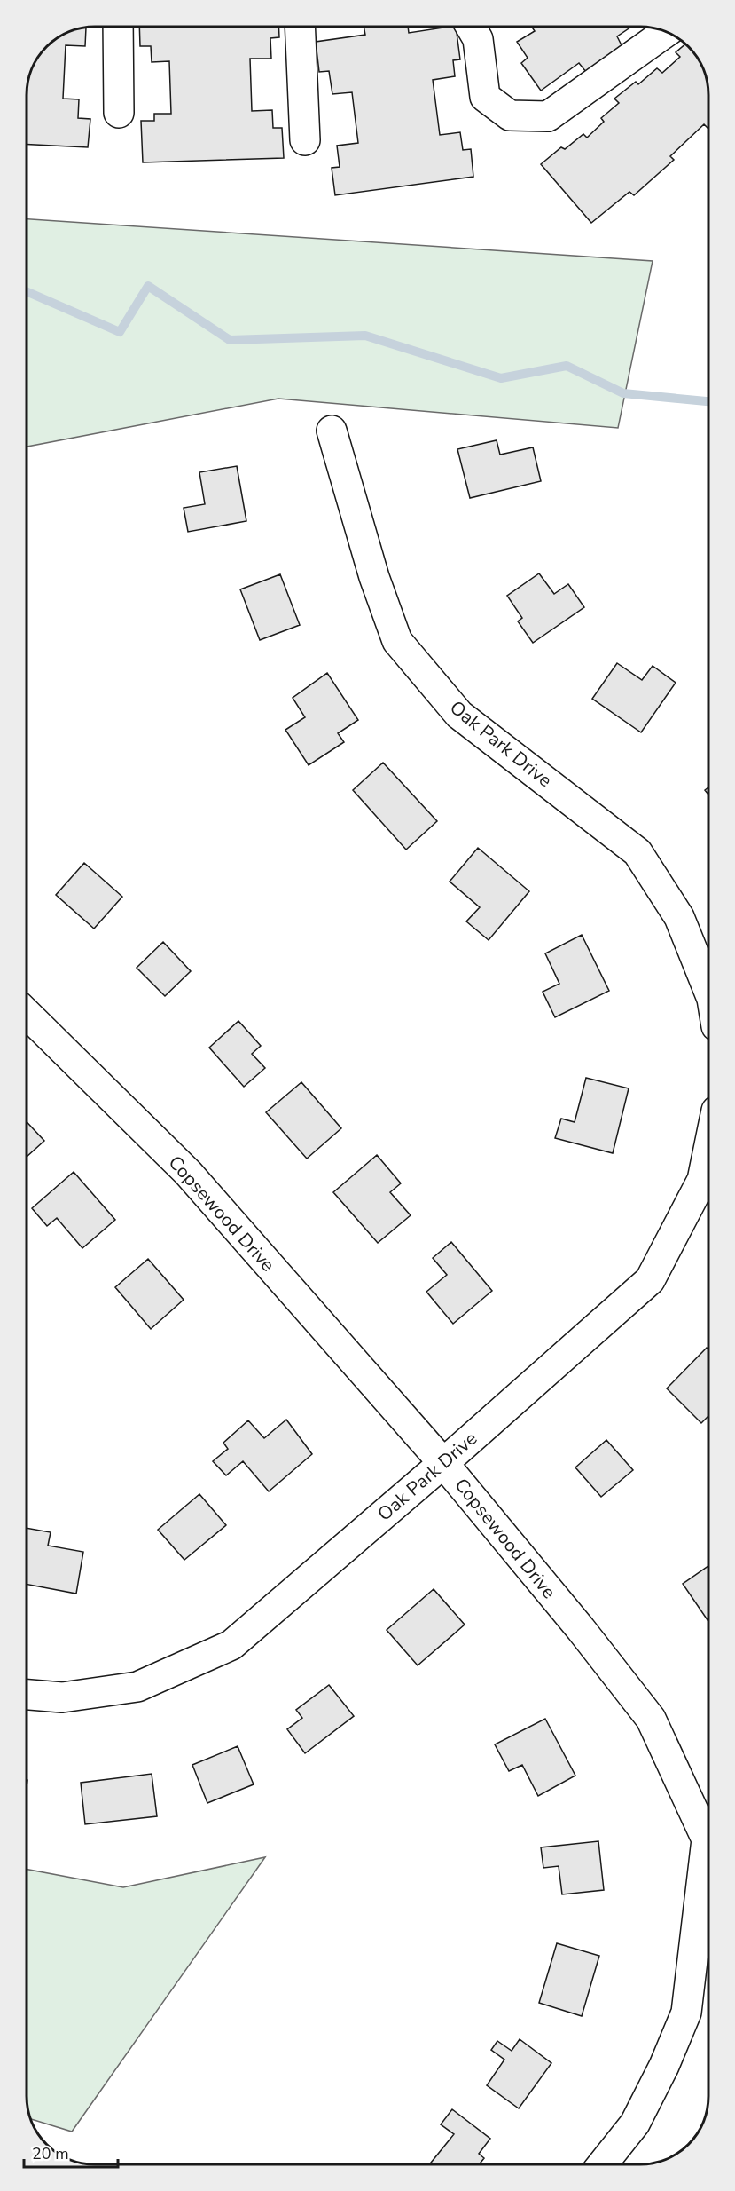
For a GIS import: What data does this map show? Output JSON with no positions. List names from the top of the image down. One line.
{"streets":{"street":["Oak Park Drive","Copsewood Drive"]},"crossings":[["Oak Park Drive","Copsewood Drive"]],"scale_bar":"20 m"}
